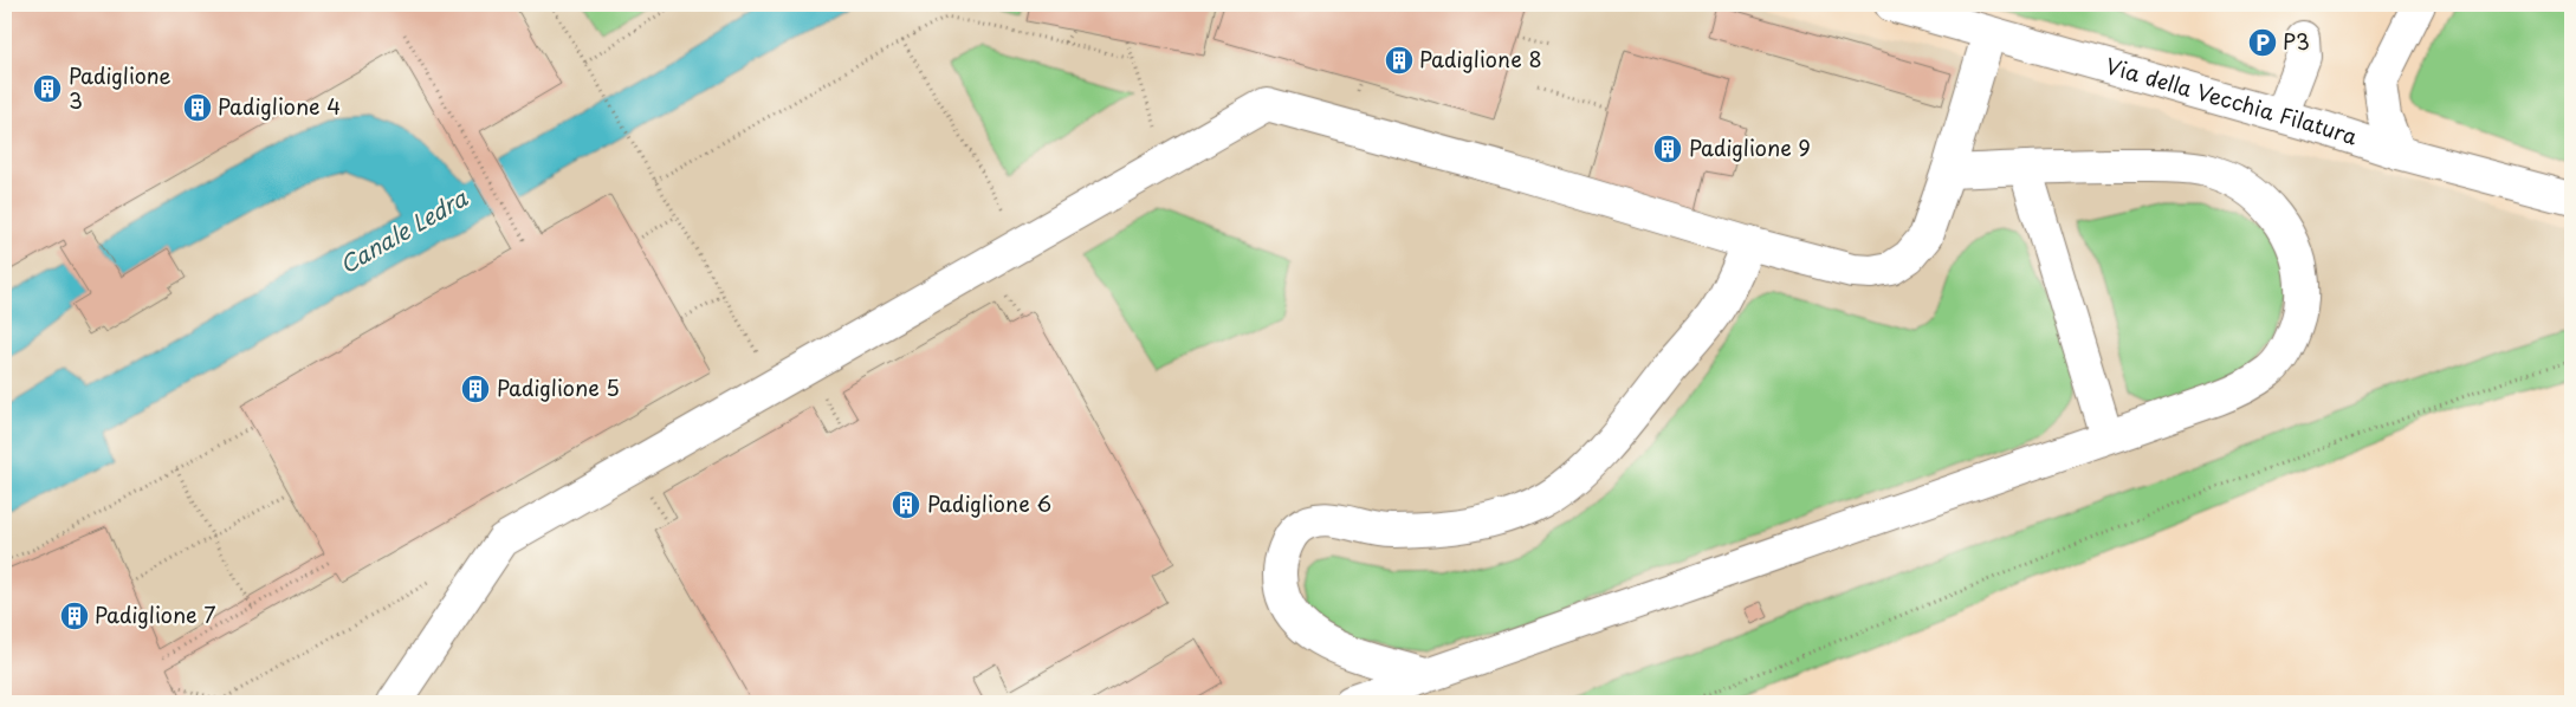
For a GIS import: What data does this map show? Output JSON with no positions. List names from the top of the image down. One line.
{"streets":{"street":["Via della Vecchia Filatura"]},"water":["Canale Ledra"],"places":{"parking":["P3"],"building":["Padiglione 8","Padiglione 3","Padiglione 4","Padiglione 9","Padiglione 5","Padiglione 6","Padiglione 7"]}}
